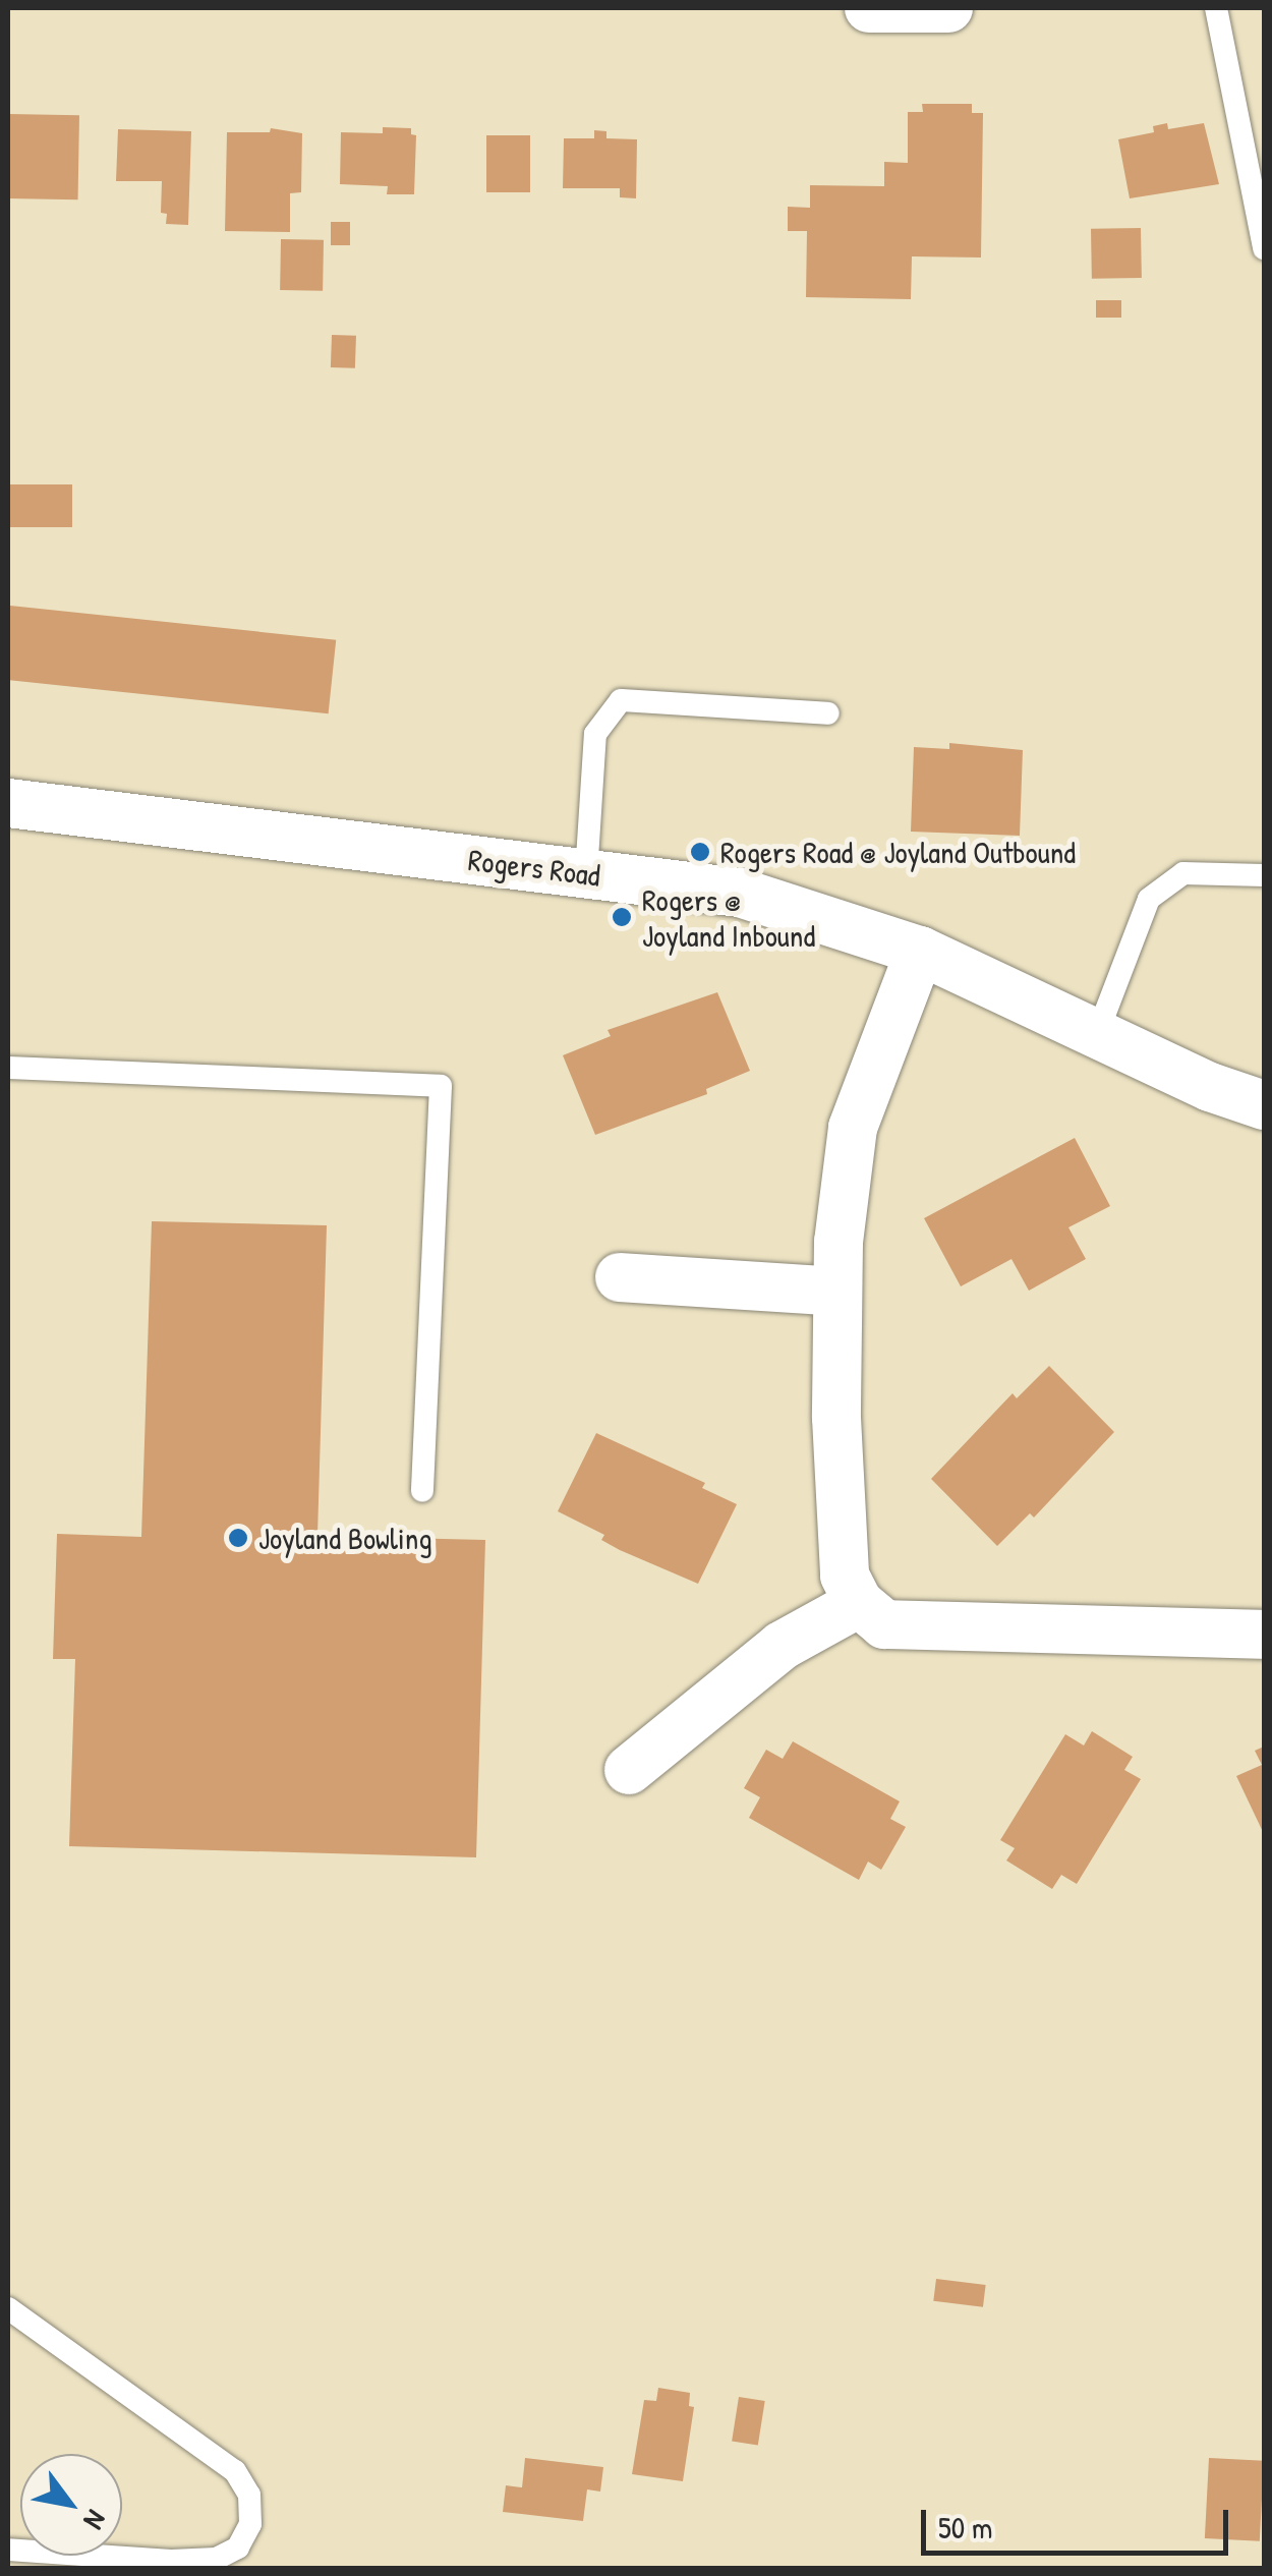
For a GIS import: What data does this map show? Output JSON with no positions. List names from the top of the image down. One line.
{"streets":{"street":["Rogers Road"]},"places":["Rogers Road @ Joyland Outbound","Rogers @ Joyland Inbound","Joyland Bowling"],"scale_bar":"50 m","north":"bottom right"}
